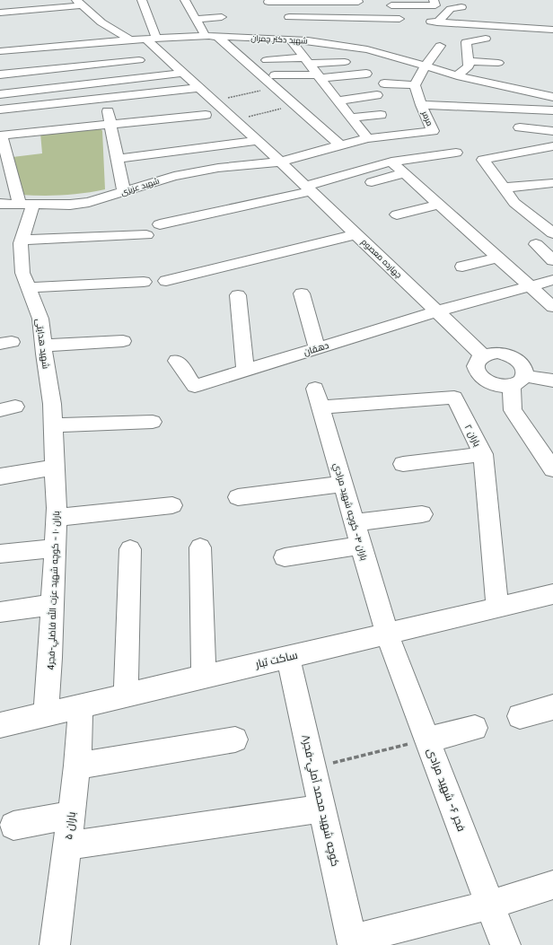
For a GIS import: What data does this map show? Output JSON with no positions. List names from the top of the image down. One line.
{"streets":{"street":["شهید دکتر چمران","مرمر","شهید عزیزی","چهارده معصوم","شهید هدایتی","دهقان","باران ۲","باران ۴- كوچه شهيد مرادي","باران ۱۰ - كوچه شهيد عزت الله فاضلي-فجر4","ساکت تبار","فجر ۶- شهید مرادی","كوچه شهيد محمد آملي-فجر۸","باران ۵"]},"crossings":[["شهید دکتر چمران","چهارده معصوم"],["مرمر","شهید عزیزی"],["مرمر","چهارده معصوم"],["شهید عزیزی","چهارده معصوم"],["شهید عزیزی","شهید هدایتی"],["چهارده معصوم","دهقان"],["شهید هدایتی","باران ۱۰ - كوچه شهيد عزت الله فاضلي-فجر4"],["باران ۲","باران ۴- كوچه شهيد مرادي"],["باران ۲","ساکت تبار"],["باران ۴- كوچه شهيد مرادي","ساکت تبار"],["باران ۴- كوچه شهيد مرادي","فجر ۶- شهید مرادی"],["باران ۱۰ - كوچه شهيد عزت الله فاضلي-فجر4","ساکت تبار"],["ساکت تبار","فجر ۶- شهید مرادی"],["ساکت تبار","كوچه شهيد محمد آملي-فجر۸"],["ساکت تبار","باران ۵"]]}
